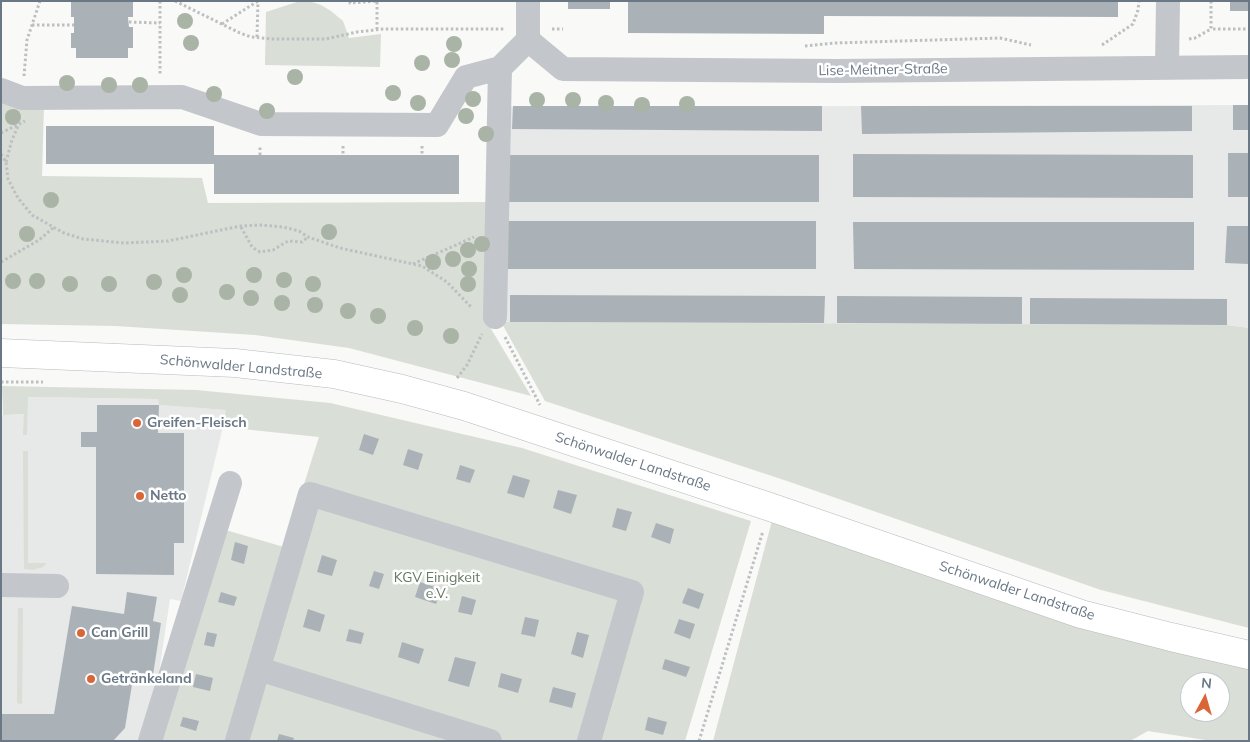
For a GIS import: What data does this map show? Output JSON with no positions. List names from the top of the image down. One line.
{"streets":{"main road":["Schönwalder Landstraße"],"street":["Lise-Meitner-Straße"]},"parks":["KGV Einigkeit e.V."],"places":["Greifen-Fleisch","Netto","Can Grill","Getränkeland"],"north":"top"}
